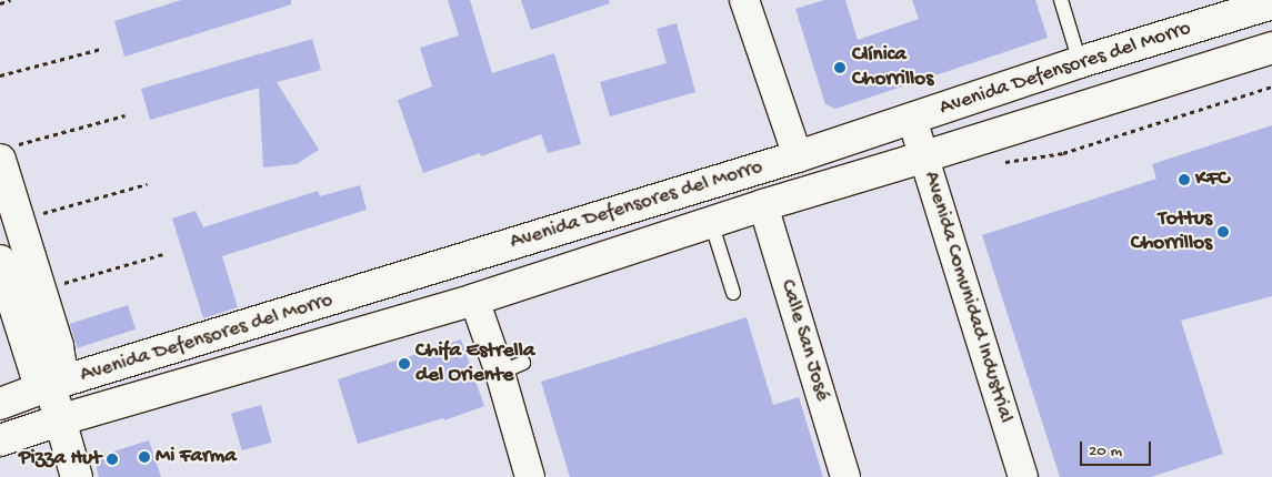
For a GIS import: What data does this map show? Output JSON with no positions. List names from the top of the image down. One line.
{"streets":{"main road":["Avenida Defensores del Morro"],"street":["Avenida Comunidad Industrial","Calle San José"]},"crossings":[["Avenida Defensores del Morro","Avenida Comunidad Industrial"],["Avenida Defensores del Morro","Calle San José"]],"places":["Clínica Chorrillos","KFC","Tottus Chorrillos","Chifa Estrella del Oriente","Mi Farma","Pizza Hut"],"scale_bar":"20 m"}
